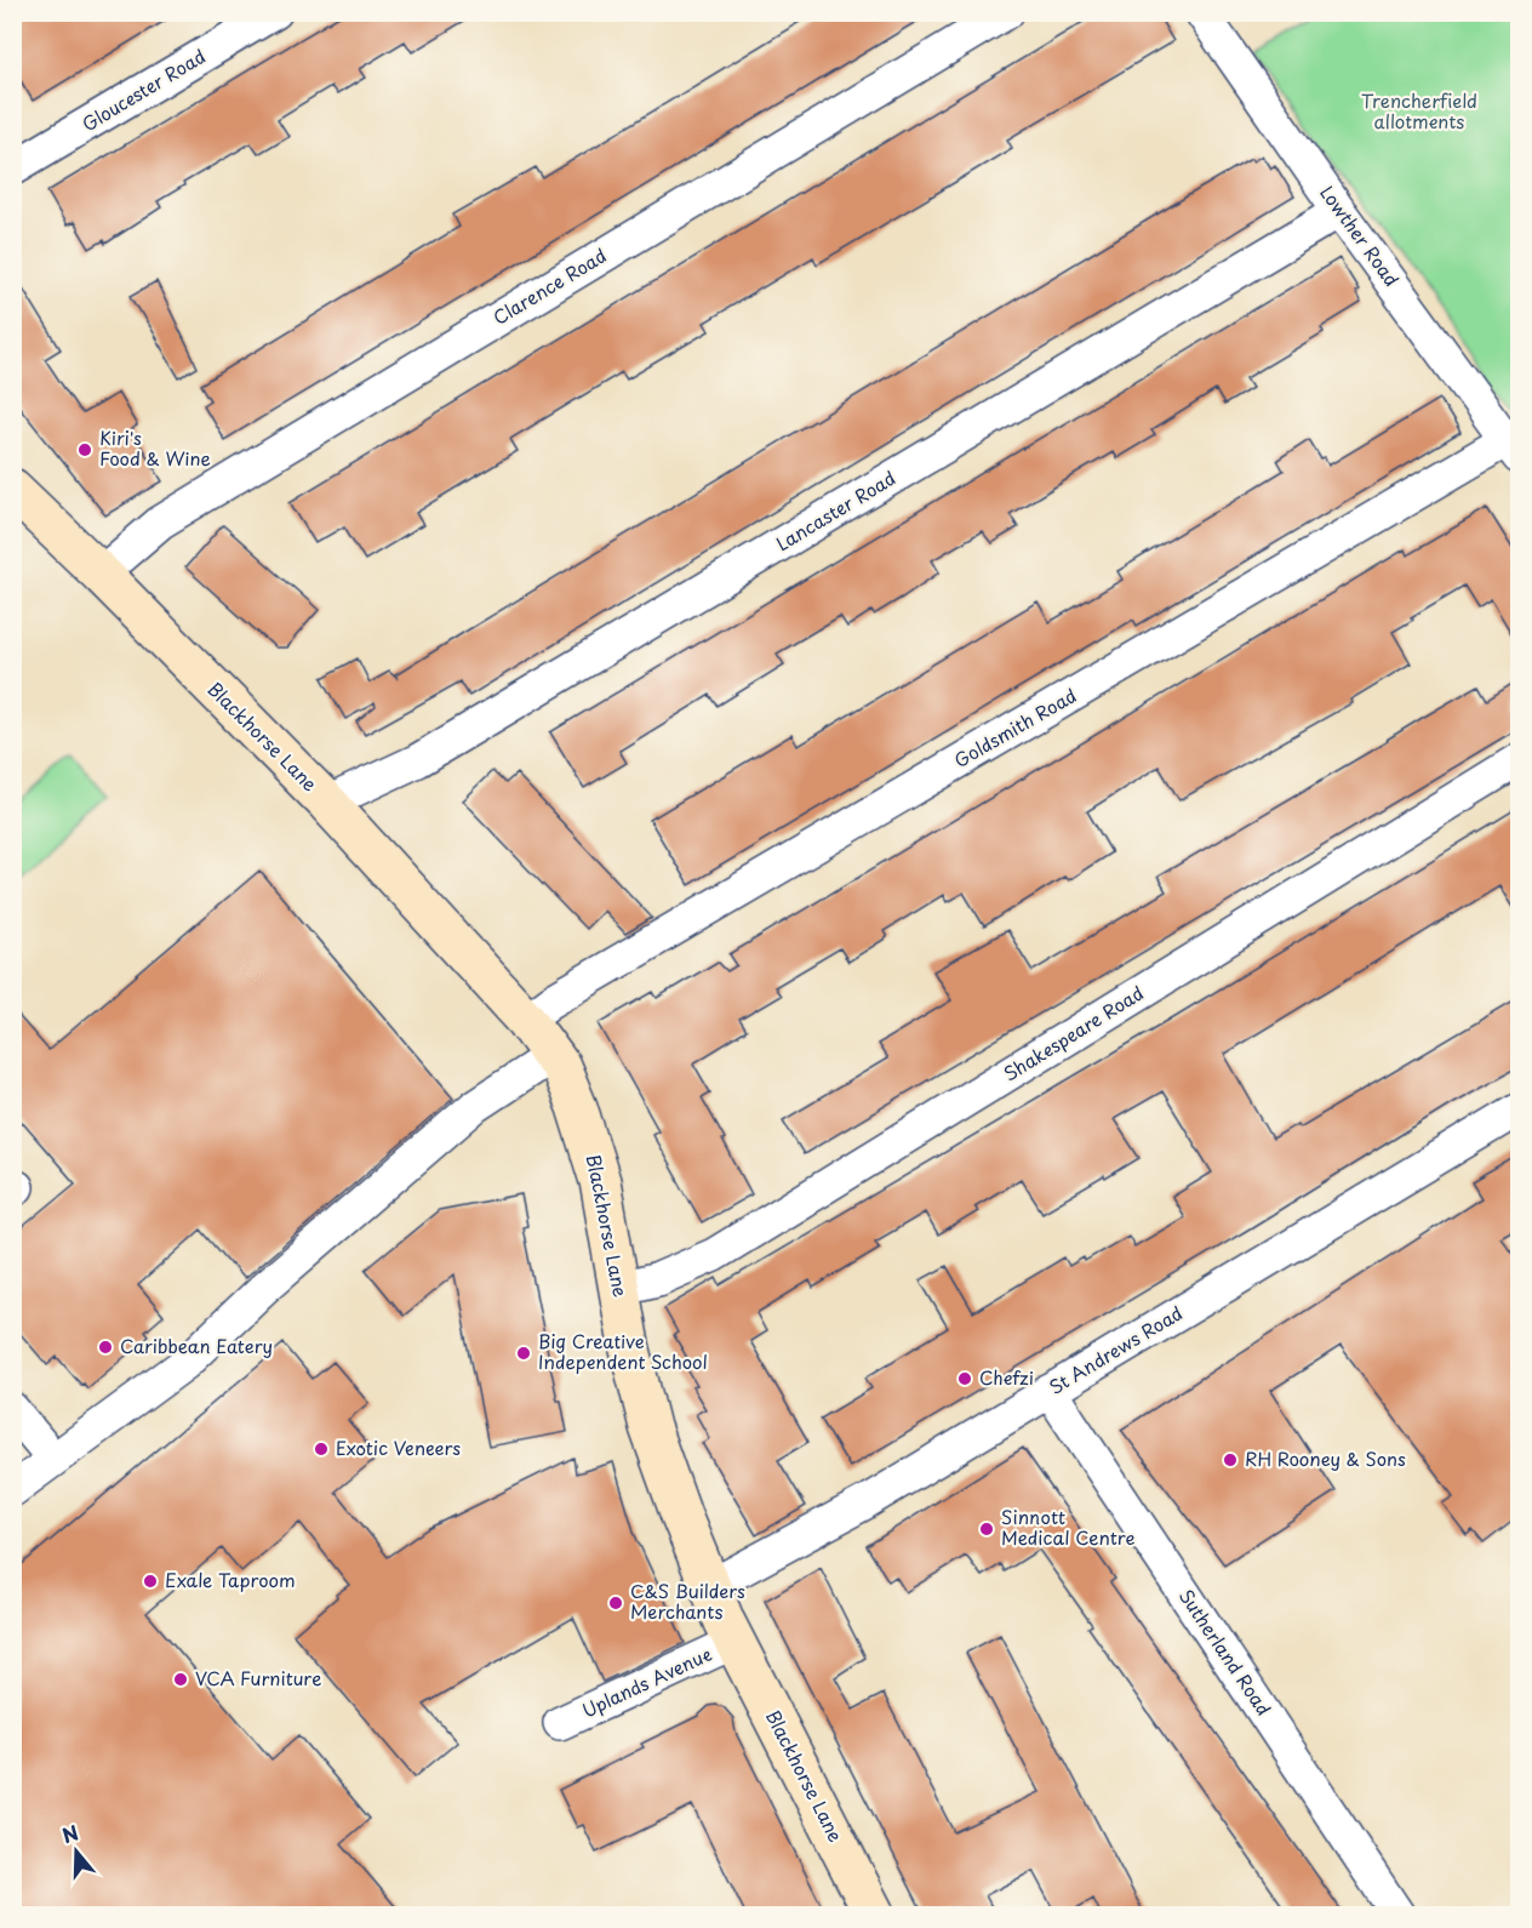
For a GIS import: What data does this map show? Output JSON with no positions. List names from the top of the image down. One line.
{"streets":{"main road":["Blackhorse Lane"],"street":["Gloucester Road","Lowther Road","Clarence Road","Lancaster Road","Goldsmith Road","Shakespeare Road","St Andrews Road","Sutherland Road","Uplands Avenue"]},"crossings":[["Lowther Road","Lancaster Road"],["Lowther Road","Goldsmith Road"],["Clarence Road","Blackhorse Lane"],["Lancaster Road","Blackhorse Lane"],["Goldsmith Road","Blackhorse Lane"],["Blackhorse Lane","Shakespeare Road"],["Blackhorse Lane","St Andrews Road"],["Blackhorse Lane","Uplands Avenue"],["St Andrews Road","Sutherland Road"]],"parks":["Trencherfield allotments"],"places":["Kiri's Food & Wine","Caribbean Eatery","Big Creative Independent School","Chefzi","Exotic Veneers","RH Rooney & Sons","Sinnott Medical Centre","Exale Taproom","C&S Builders Merchants","VCA Furniture"],"north":"top"}
